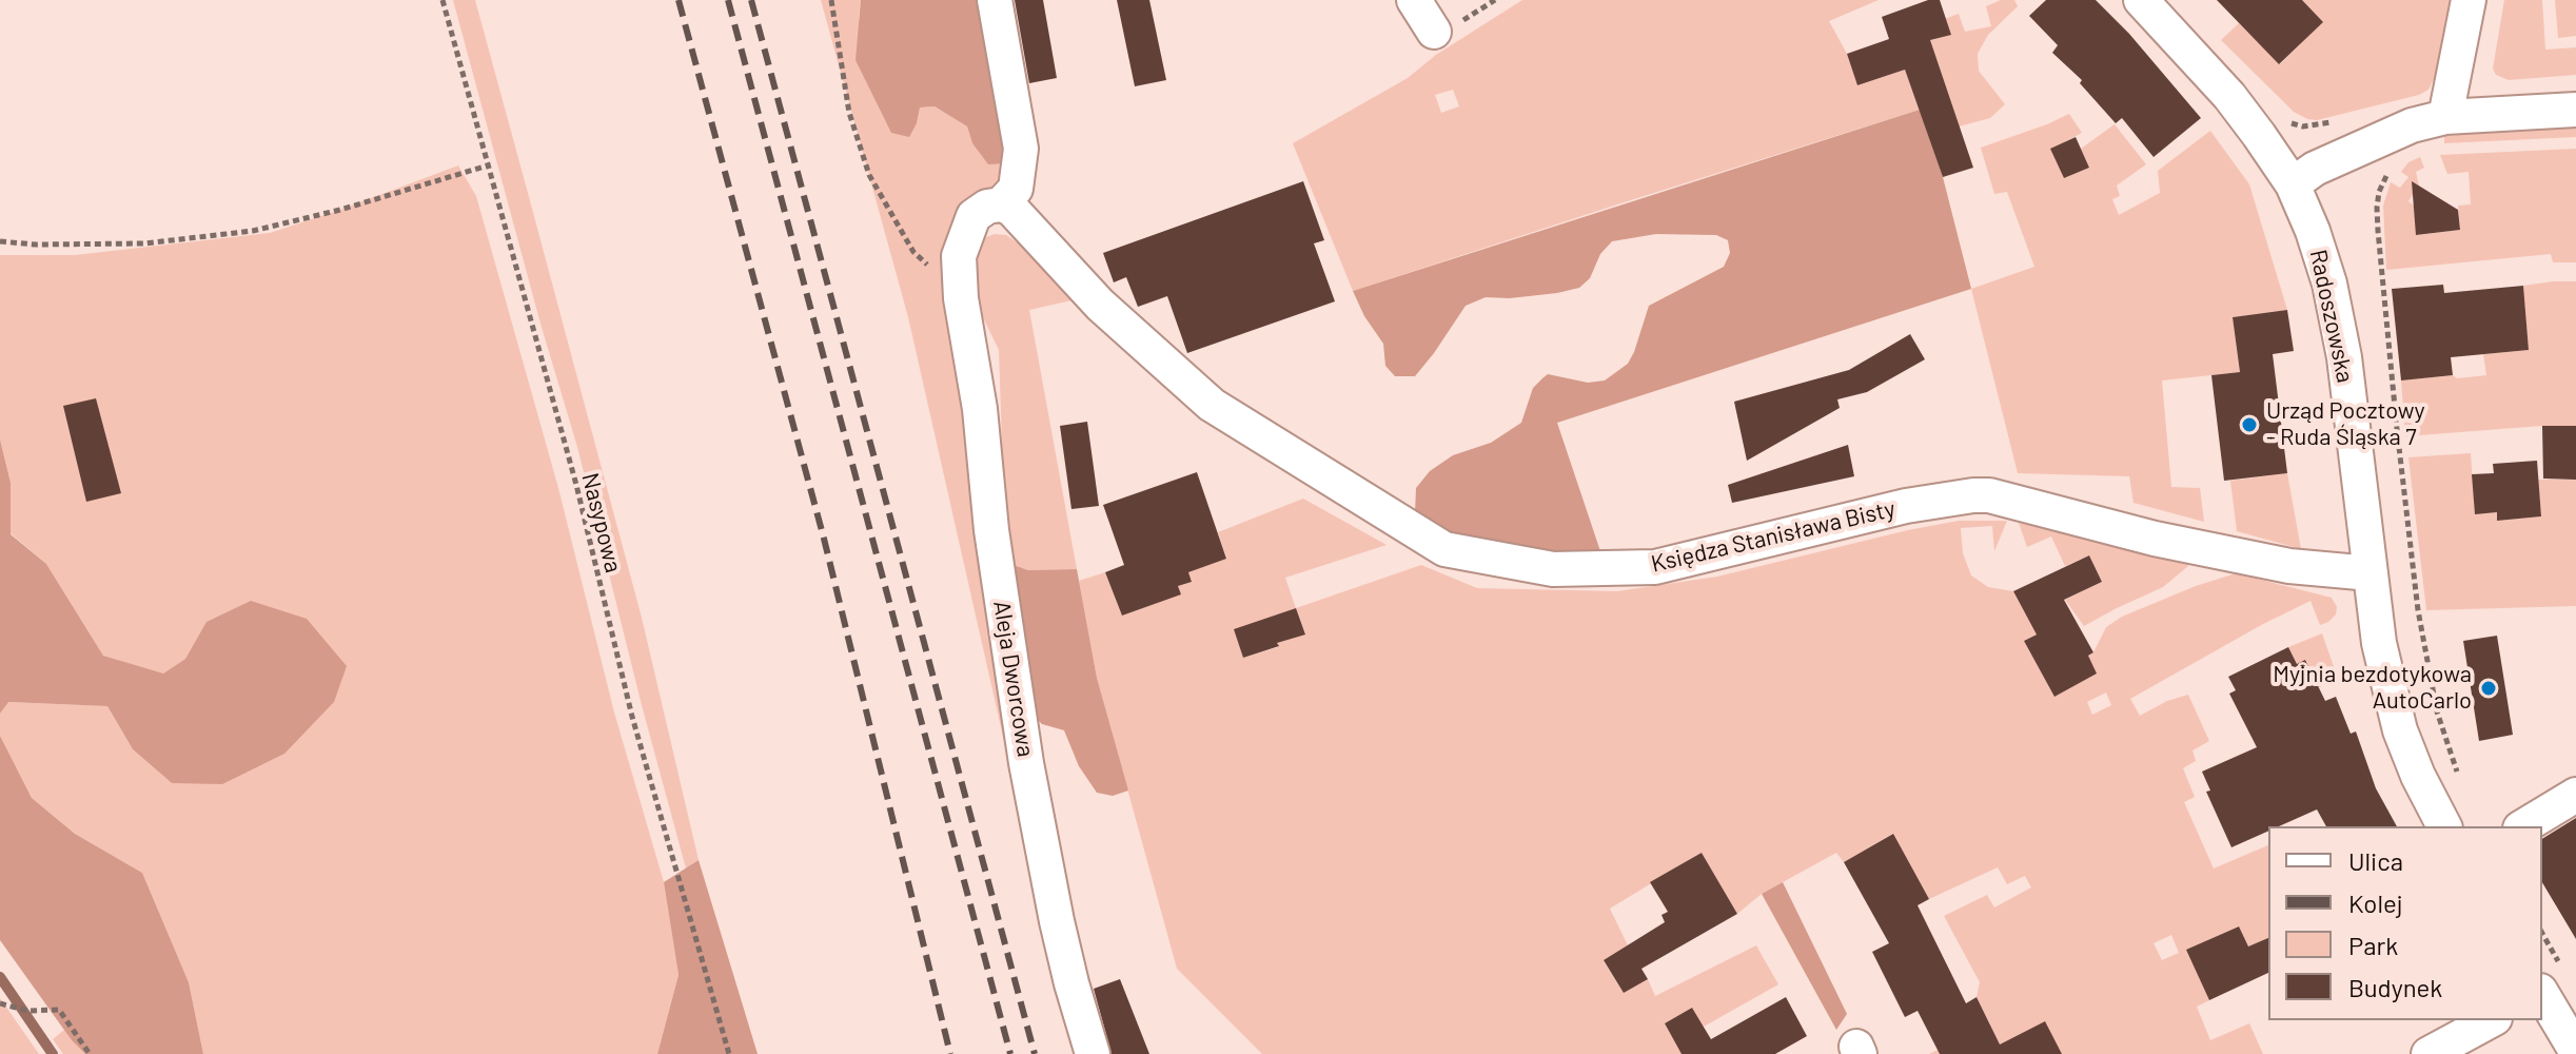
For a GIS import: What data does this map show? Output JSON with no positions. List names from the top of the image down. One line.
{"streets":{"street":["Radoszowska","Księdza Stanisława Bisty","Aleja Dworcowa"],"path":["Nasypowa"]},"crossings":[["Radoszowska","Księdza Stanisława Bisty"]],"places":["Urząd Pocztowy - Ruda Śląska 7","Myjnia bezdotykowa AutoCarlo"],"legend":["Ulica","Kolej","Park","Budynek"]}
